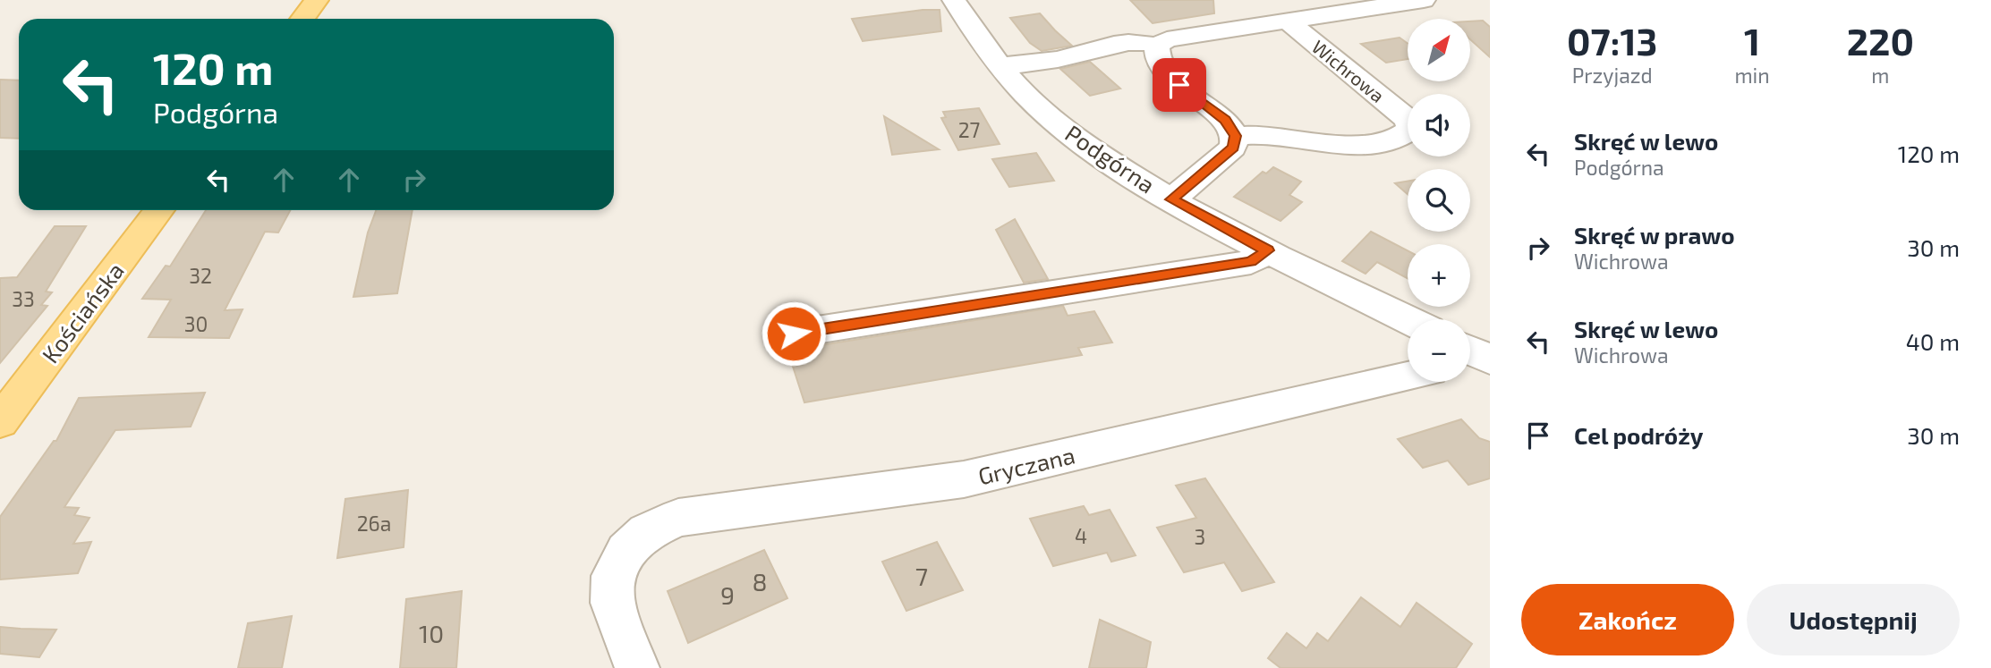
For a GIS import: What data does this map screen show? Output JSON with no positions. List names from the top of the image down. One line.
{"streets":{"main road":["Kościańska"],"street":["Wichrowa","Podgórna","Gryczana"]},"house_numbers":["27","32","33","30","26a","4","3","7","8","9","10"],"north":"top right","page":{"eta":["07:13","Przyjazd","1","min","220","m"],"map_buttons":["+","−"],"turn":["120 m","Podgórna"],"list":[{"name":"Skręć w lewo","note":"Podgórna","value":"120 m"},{"name":"Skręć w prawo","note":"Wichrowa","value":"30 m"},{"name":"Skręć w lewo","note":"Wichrowa","value":"40 m"},{"name":"Cel podróży","value":"30 m"}],"buttons":["Zakończ","Udostępnij"]}}
